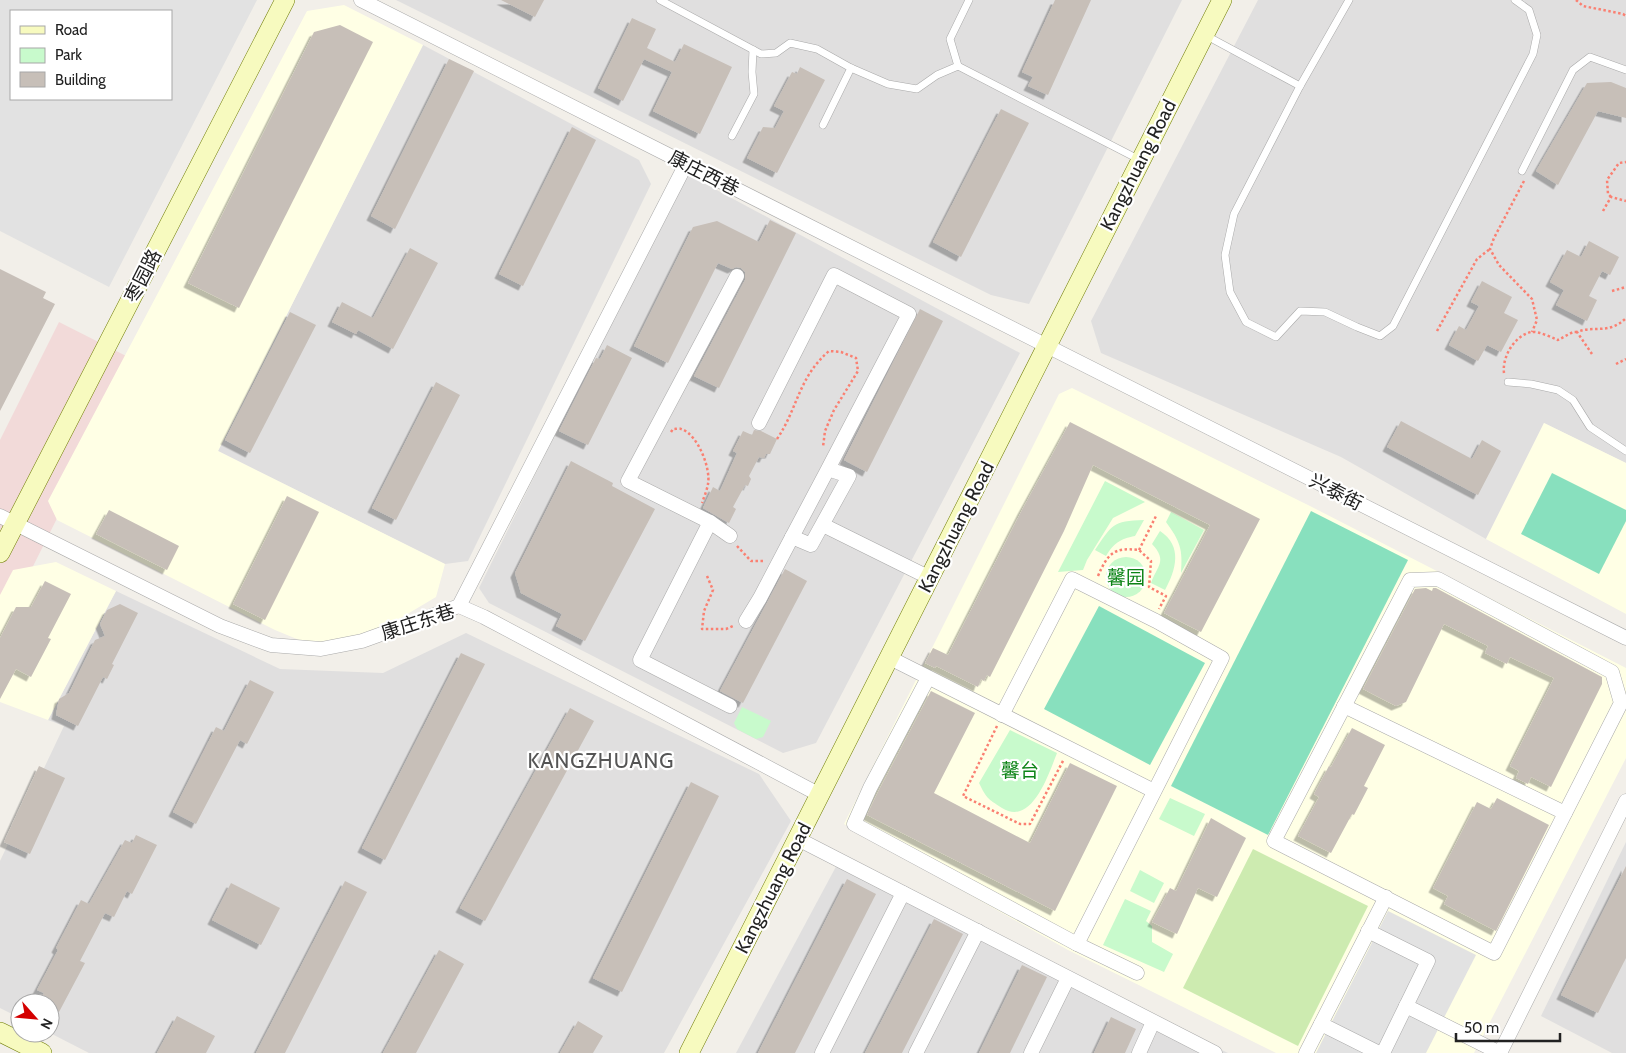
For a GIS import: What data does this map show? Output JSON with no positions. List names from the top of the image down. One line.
{"streets":{"street":["Kangzhuang Road","康庄西巷","枣园路","兴泰街","康庄东巷"]},"crossings":[["Kangzhuang Road","康庄西巷"],["Kangzhuang Road","兴泰街"],["Kangzhuang Road","康庄东巷"],["康庄西巷","兴泰街"],["枣园路","康庄东巷"]],"districts":["KANGZHUANG"],"parks":["馨园","馨台"],"legend":["Road","Park","Building"],"scale_bar":"50 m","north":"bottom right"}
